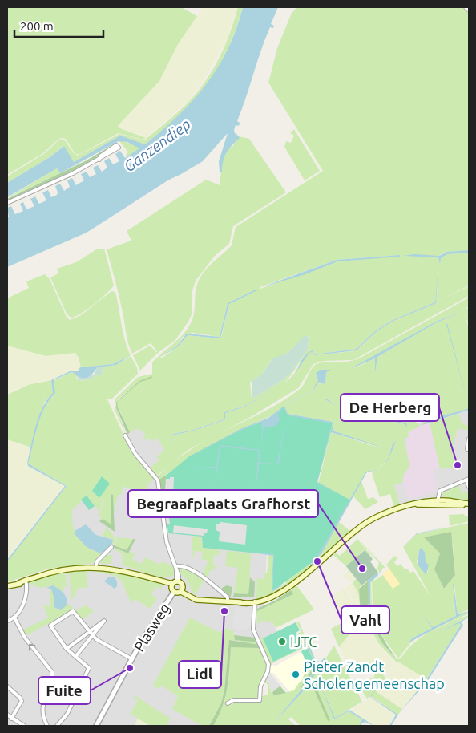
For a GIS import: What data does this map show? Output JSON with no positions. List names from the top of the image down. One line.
{"streets":{"street":["Plasweg"]},"water":["Ganzendiep"],"places":["De Herberg","Vahl","Begraafplaats Grafhorst","Lidl","IJTC","Fuite","Pieter Zandt Scholengemeenschap"],"scale_bar":"200 m"}
